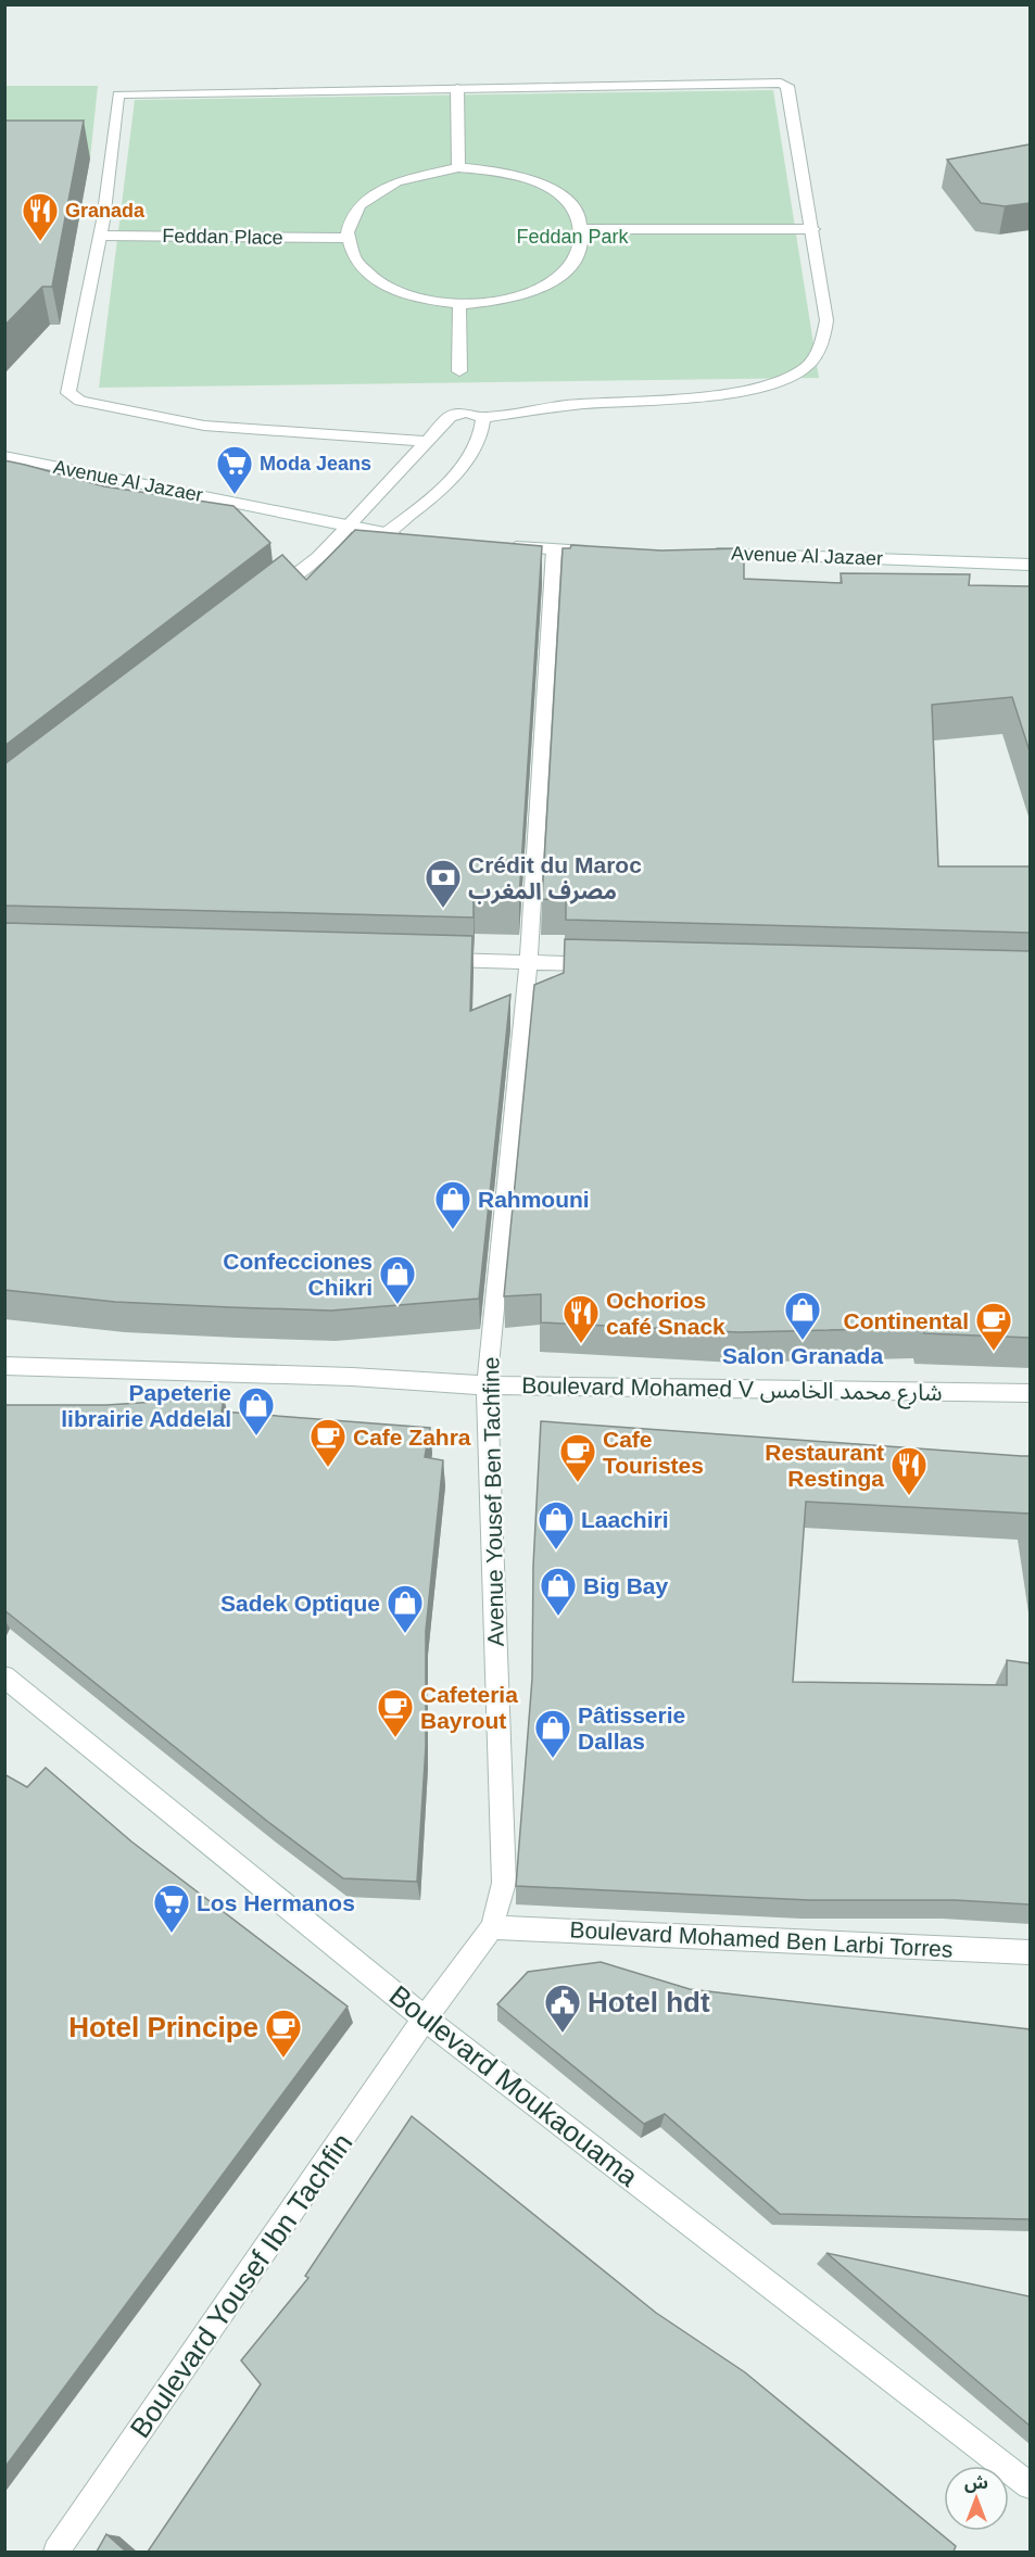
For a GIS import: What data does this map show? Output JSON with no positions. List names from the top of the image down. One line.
{"streets":{"street":["Feddan Place","Avenue Al Jazaer","Boulevard Mohamed V شارع محمد الخامس","Avenue Yousef Ben Tachfine","Boulevard Mohamed Ben Larbi Torres","Boulevard Moukaouama","Boulevard Yousef Ibn Tachfin"]},"crossings":[["Boulevard Mohamed V شارع محمد الخامس","Avenue Yousef Ben Tachfine"],["Avenue Yousef Ben Tachfine","Boulevard Mohamed Ben Larbi Torres"],["Avenue Yousef Ben Tachfine","Boulevard Moukaouama"],["Avenue Yousef Ben Tachfine","Boulevard Yousef Ibn Tachfin"],["Boulevard Moukaouama","Boulevard Yousef Ibn Tachfin"]],"parks":["Feddan Park"],"places":{"restaurant":["Granada","Ochorios café Snack","Restaurant Restinga"],"supermarket":["Moda Jeans","Los Hermanos"],"bank":["Crédit du Maroc مصرف المغرب"],"shop":["Rahmouni","Confecciones Chikri","Salon Granada","Papeterie librairie Addelal","Laachiri","Big Bay","Sadek Optique","Pâtisserie Dallas"],"cafe":["Continental","Cafe Zahra","Cafe Touristes","Cafeteria Bayrout","Hotel Principe"],"public building":["Hotel hdt"]},"north":"top"}
